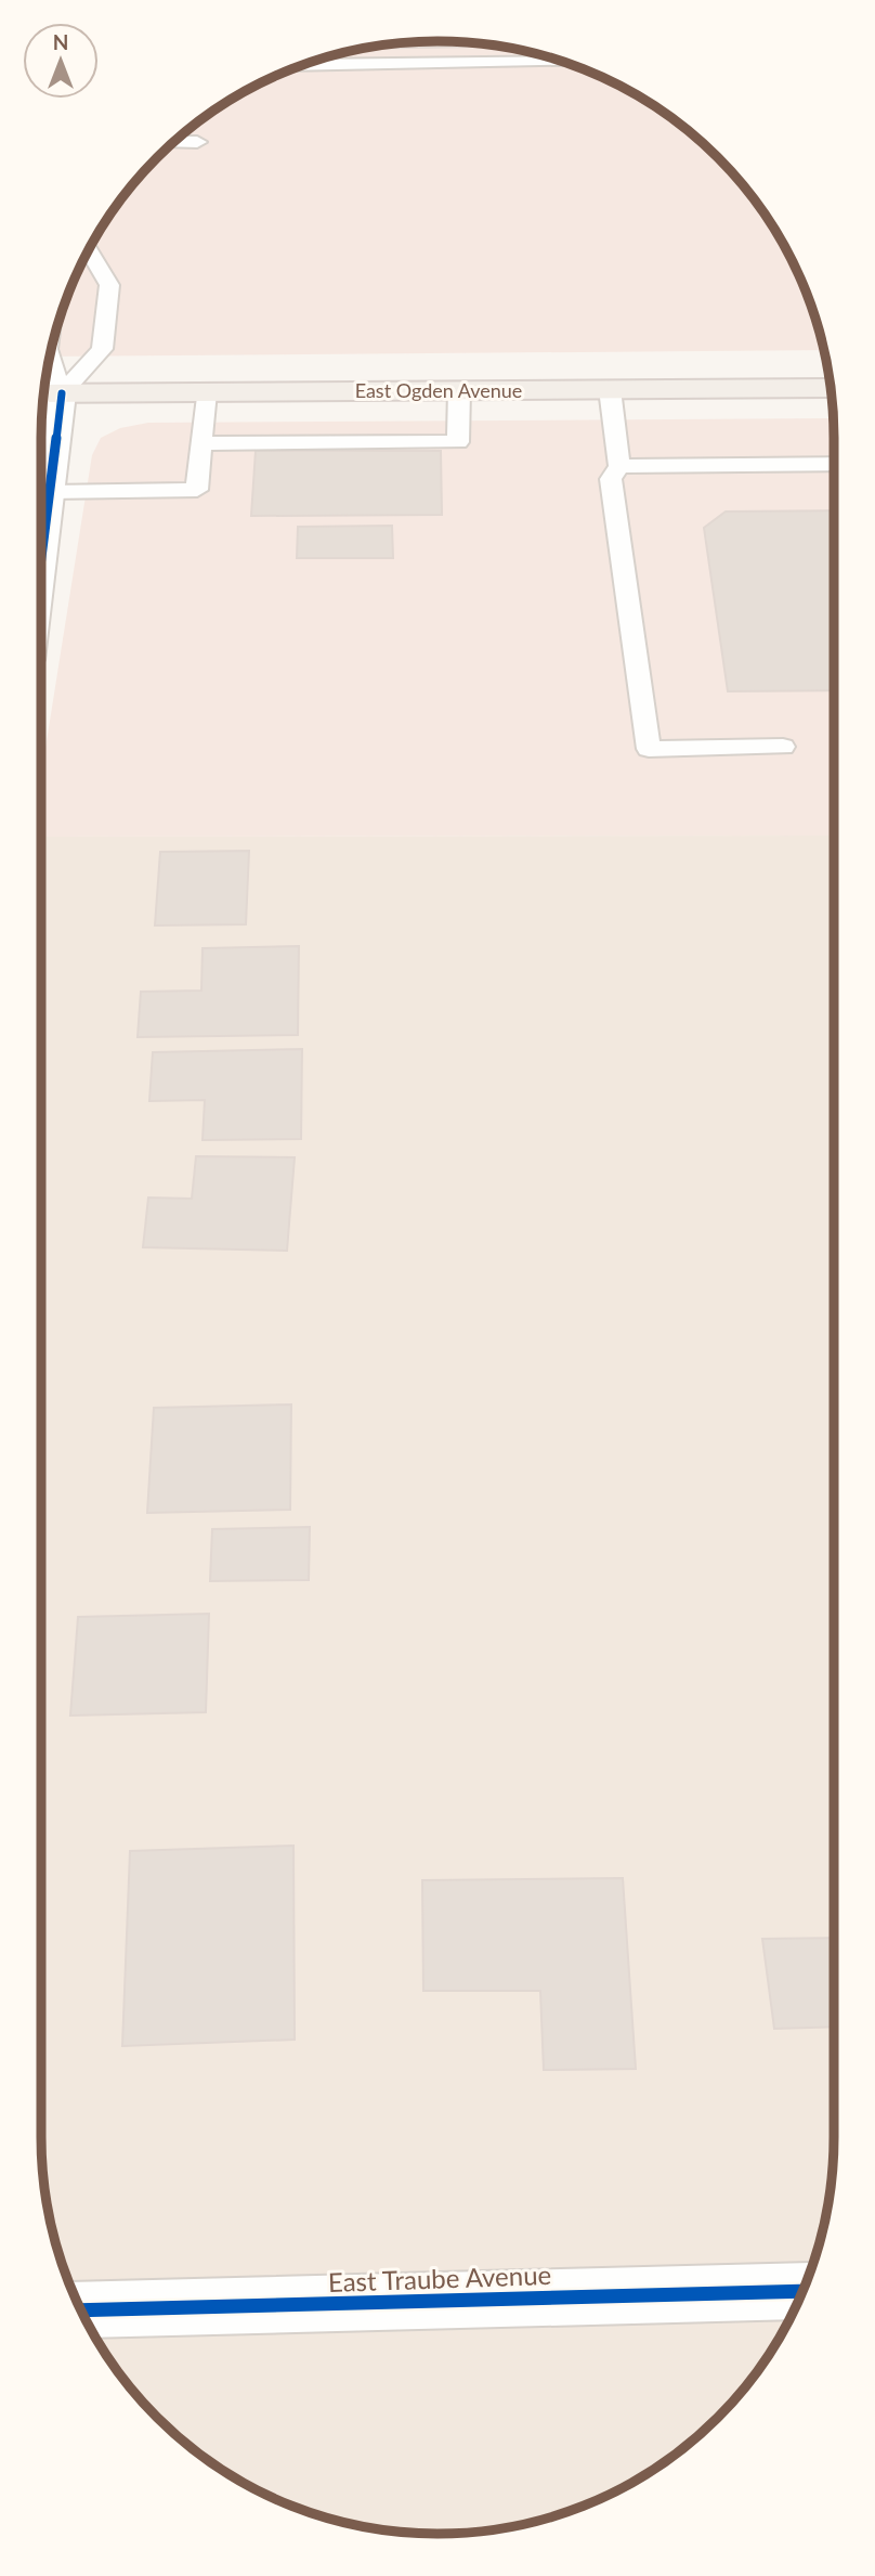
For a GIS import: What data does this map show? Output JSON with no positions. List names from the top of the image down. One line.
{"streets":{"main road":["East Ogden Avenue"],"street":["East Traube Avenue"]},"north":"top"}
